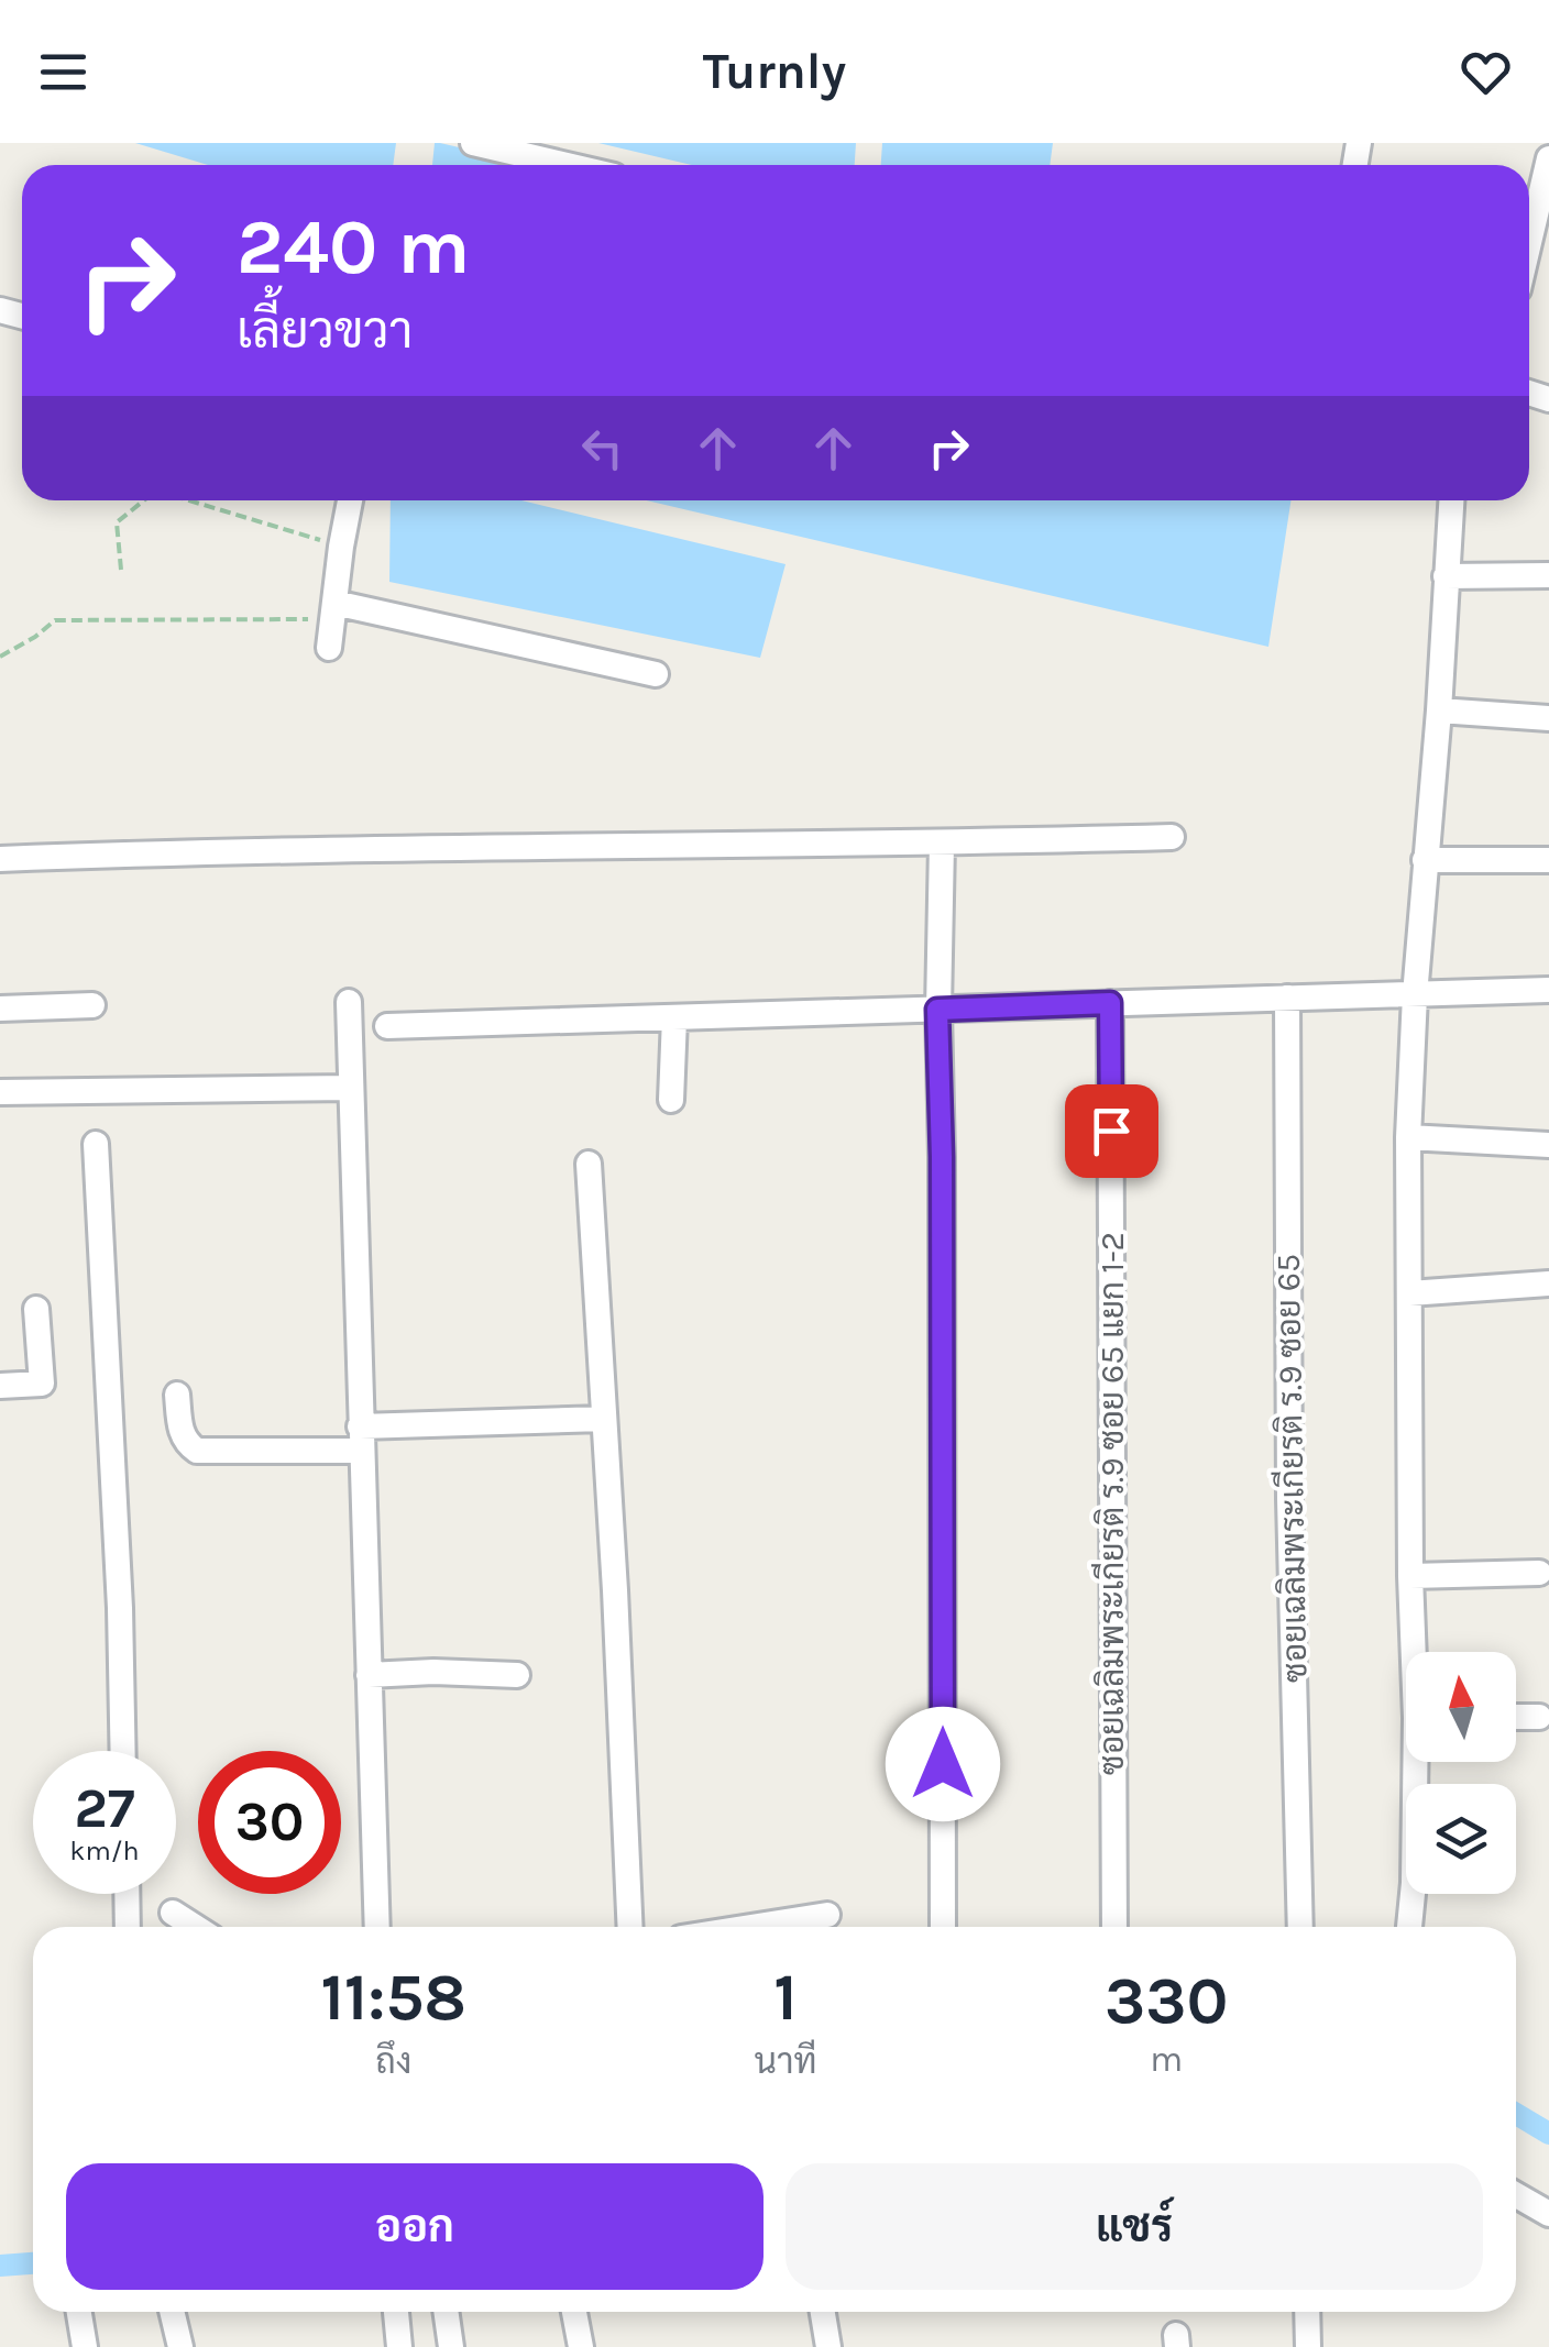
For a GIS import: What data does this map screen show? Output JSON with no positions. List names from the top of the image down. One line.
{"streets":{"street":["ซอยเฉลิมพระเกียรติ ร.9 ซอย 65","ซอยเฉลิมพระเกียรติ ร.9 ซอย 65 แยก 1-2"]},"north":"top","page":{"header":"Turnly","turn":["240 m","เลี้ยวขวา"],"speed":"27 km/h","limit":"30","eta":["11:58","ถึง","1","นาที","330","m"],"buttons":["ออก","แชร์"]}}
